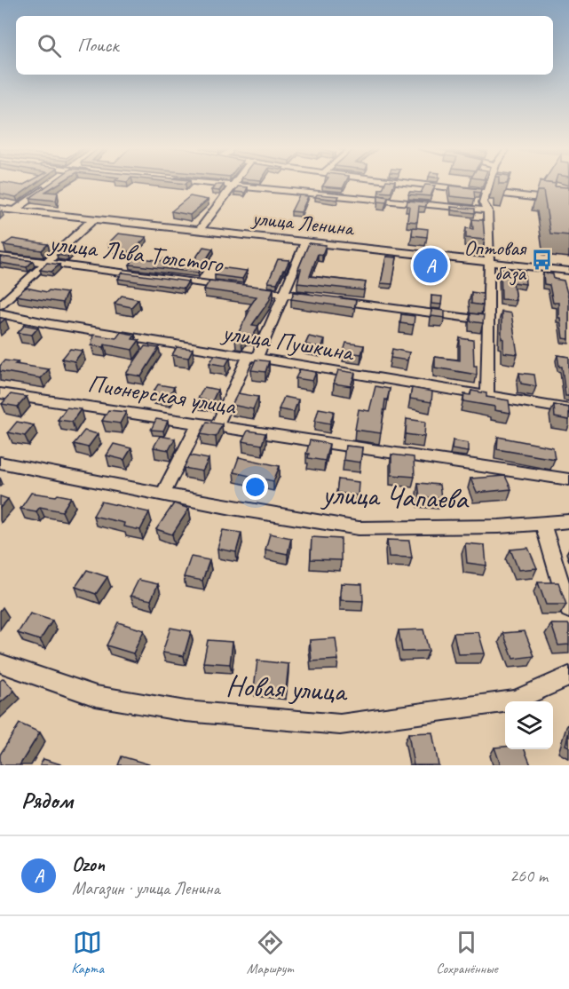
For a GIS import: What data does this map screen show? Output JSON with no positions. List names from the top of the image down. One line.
{"streets":{"street":["улица Ленина","улица Льва Толстого","улица Пушкина","Пионерская улица","улица Чапаева","Новая улица"]},"places":{"bus stop":["Оптовая база"]},"page":{"search":"Поиск","pins":"A","heading":"Рядом","list":[{"mark":"A","name":"Ozon","note":"Магазин · улица Ленина","value":"260 m"}],"nav":["Карта","Маршрут","Сохранённые"]}}
